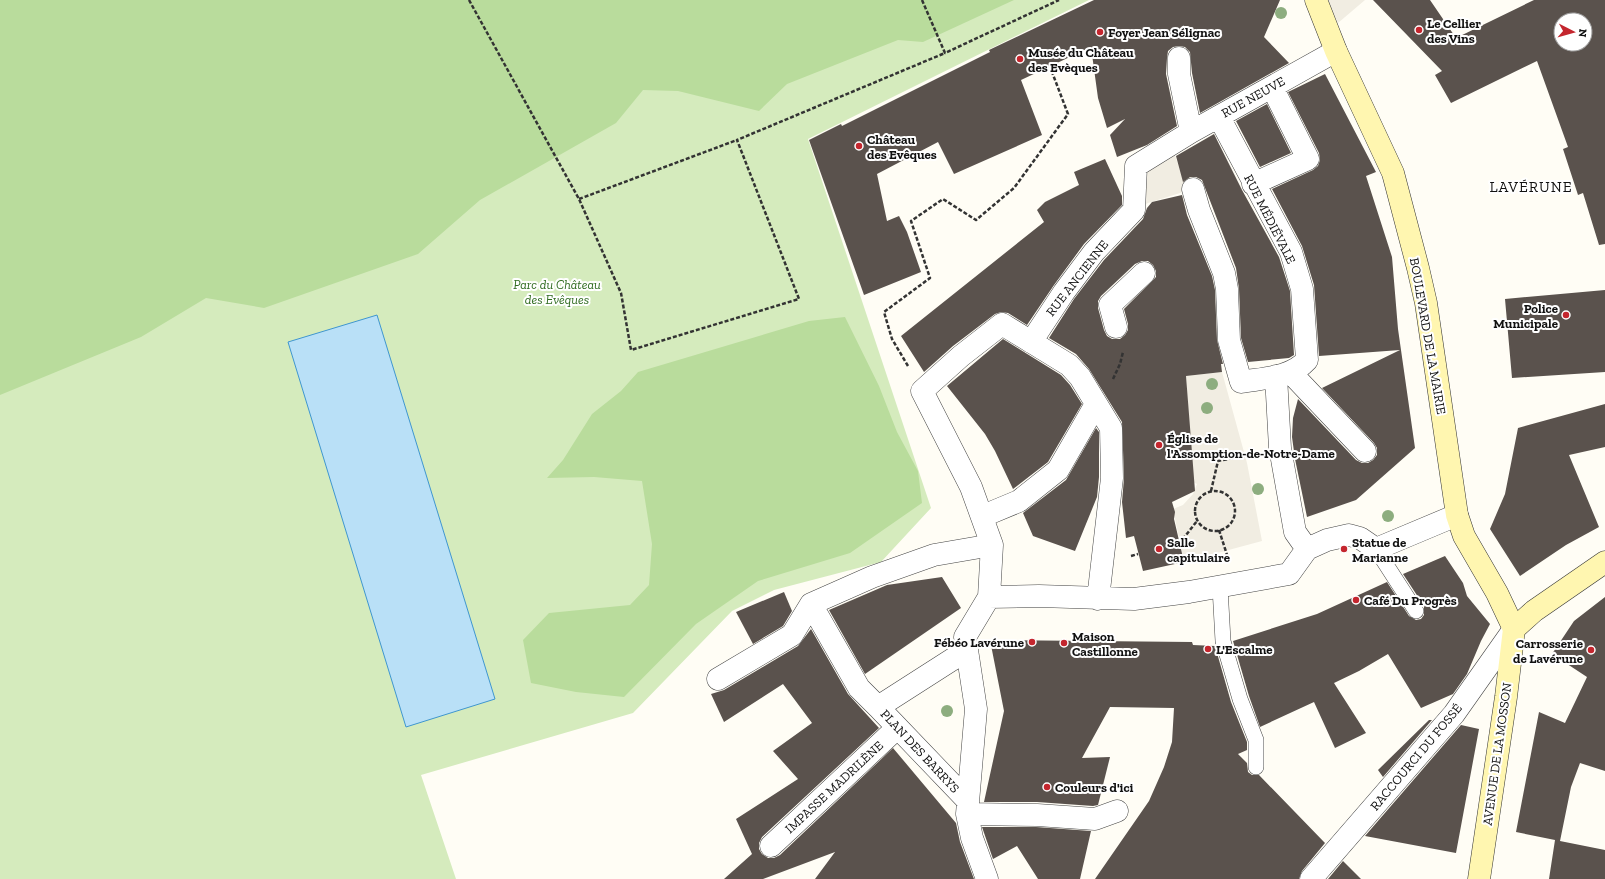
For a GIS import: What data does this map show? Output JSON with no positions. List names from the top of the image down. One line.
{"streets":{"street":["RUE NEUVE","RUE MÉDIÉVALE","RUE ANCIENNE","BOULEVARD DE LA MAIRIE","PLAN DES BARRYS","AVENUE DE LA MOSSON","RACCOURCI DU FOSSÉ","IMPASSE MADRILÈNE"]},"crossings":[["RUE NEUVE","RUE MÉDIÉVALE"],["RUE NEUVE","RUE ANCIENNE"],["RUE NEUVE","BOULEVARD DE LA MAIRIE"],["BOULEVARD DE LA MAIRIE","AVENUE DE LA MOSSON"],["BOULEVARD DE LA MAIRIE","RACCOURCI DU FOSSÉ"],["PLAN DES BARRYS","IMPASSE MADRILÈNE"],["AVENUE DE LA MOSSON","RACCOURCI DU FOSSÉ"]],"districts":["LAVÉRUNE"],"parks":["Parc du Château des Evêques"],"places":["Le Cellier des Vins","Foyer Jean Sélignac","Musée du Château des Evèques","Château des Evêques","Police Municipale","Église de l'Assomption-de-Notre-Dame","Salle capitulaire","Statue de Marianne","Café Du Progrès","Fébéo Lavérune","Maison Castillonne","L'Escalme","Carrosserie de Lavérune","Couleurs d'ici"],"north":"right"}
